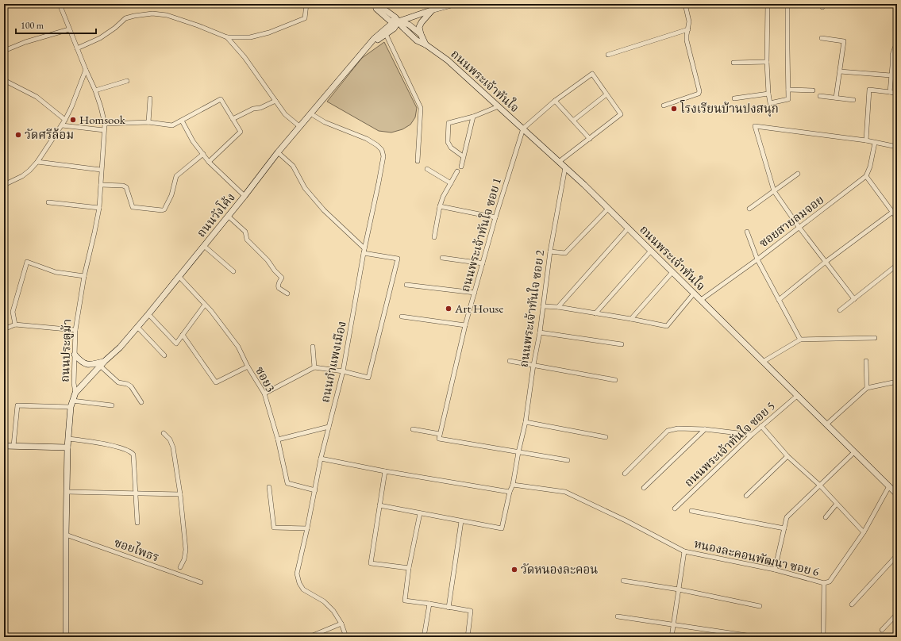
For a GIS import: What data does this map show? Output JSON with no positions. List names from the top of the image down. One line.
{"streets":{"main road":["ถนนพระเจ้าทันใจ","ถนนวังโค้ง","ถนนประตูม้า"],"street":["ซอยสายลมจอย","ถนนพระเจ้าทันใจ ซอย 1","ถนนพระเจ้าทันใจ ซอย 2","ถนนกำแพงเมือง","ซอย3","ถนนพระเจ้าทันใจ ซอย 5","ซอยไพธร","หนองละคอนพัฒนา ซอย 6"]},"crossings":[["ถนนพระเจ้าทันใจ","ถนนวังโค้ง"],["ถนนพระเจ้าทันใจ","ซอยสายลมจอย"],["ถนนพระเจ้าทันใจ","ถนนพระเจ้าทันใจ ซอย 1"],["ถนนพระเจ้าทันใจ","ถนนพระเจ้าทันใจ ซอย 2"],["ถนนพระเจ้าทันใจ","ถนนพระเจ้าทันใจ ซอย 5"],["ถนนวังโค้ง","ถนนประตูม้า"],["ถนนวังโค้ง","ถนนกำแพงเมือง"],["ถนนวังโค้ง","ซอย3"],["ถนนพระเจ้าทันใจ ซอย 1","ถนนพระเจ้าทันใจ ซอย 2"],["ถนนพระเจ้าทันใจ ซอย 2","หนองละคอนพัฒนา ซอย 6"],["ถนนประตูม้า","ซอยไพธร"],["ถนนกำแพงเมือง","ซอย3"]],"places":["โรงเรียนบ้านปงสนุก","Homsook","วัดศรีล้อม","Art House","วัดหนองละคอน"],"scale_bar":"100 m"}
